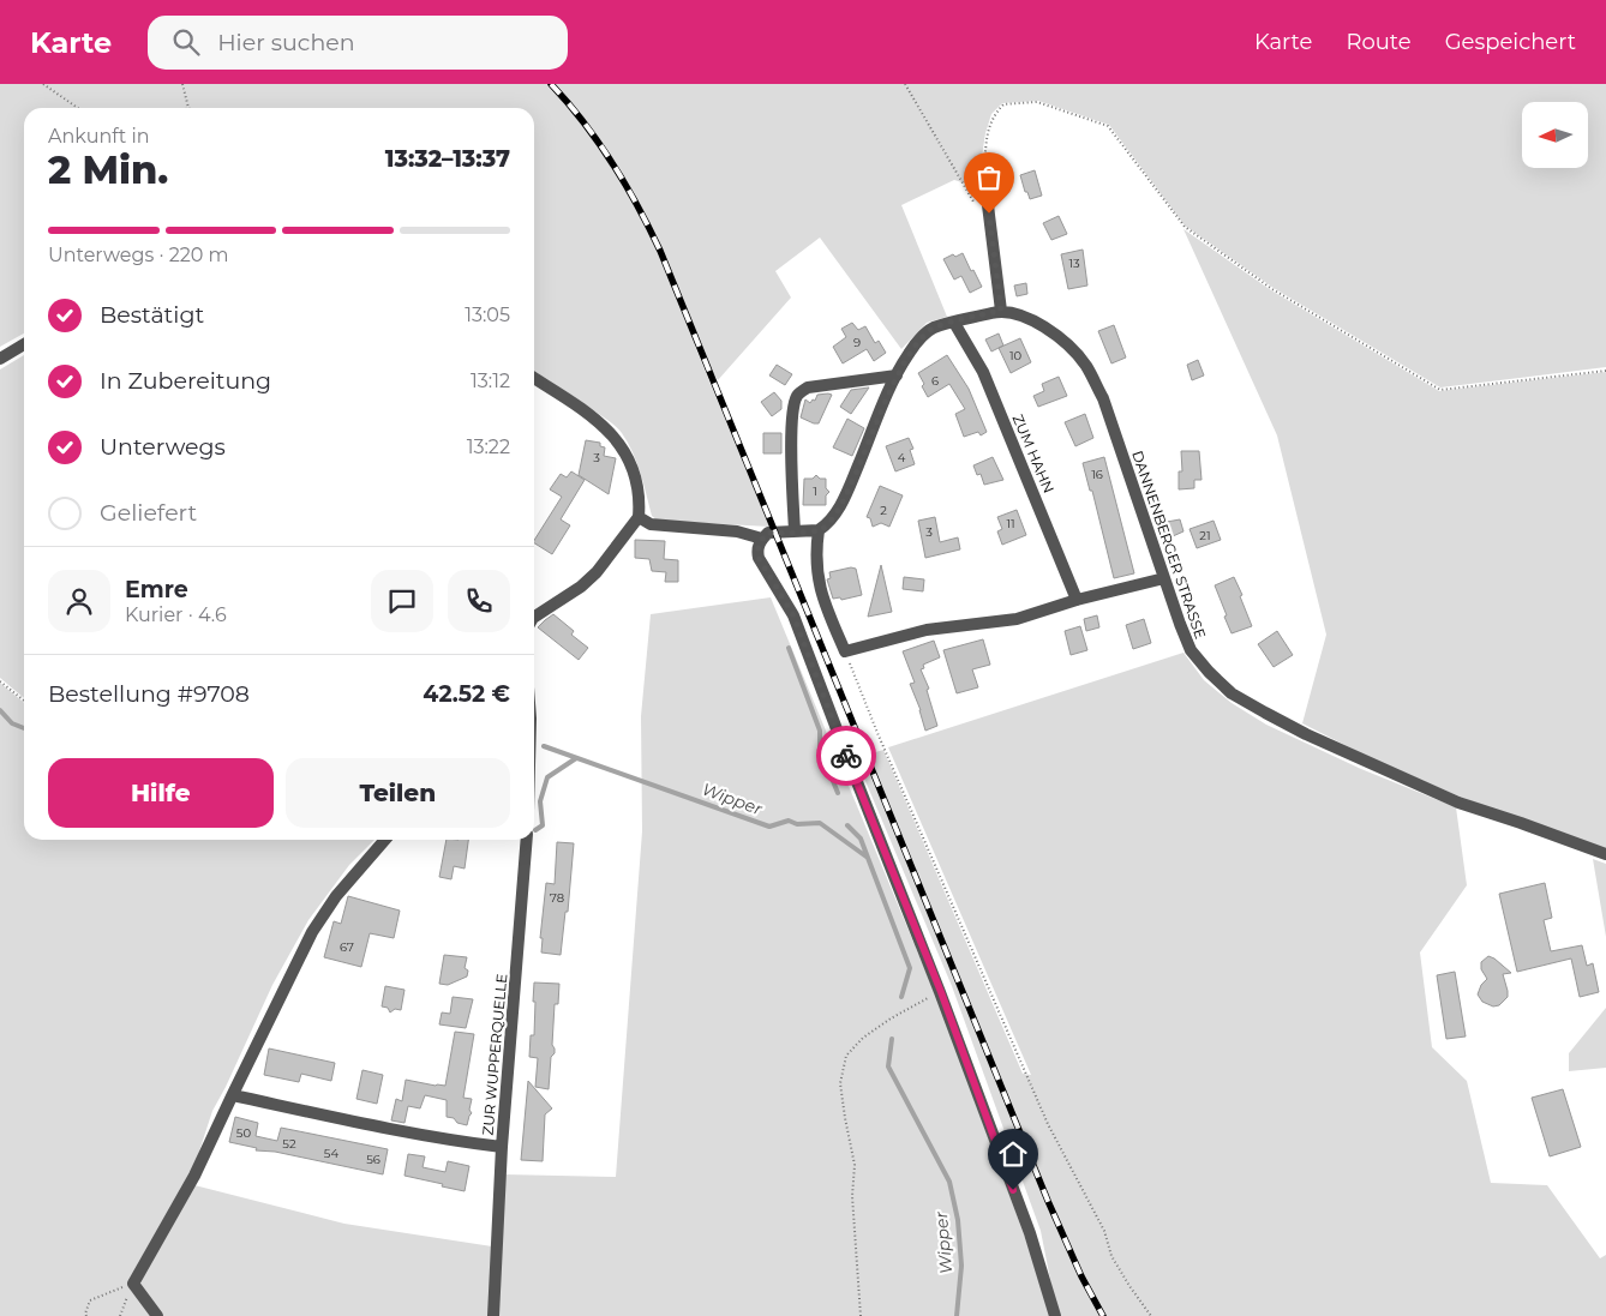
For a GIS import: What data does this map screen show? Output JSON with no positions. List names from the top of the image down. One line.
{"streets":{"street":["ZUM HAHN","DANNENBERGER STRASSE","ZUR WUPPERQUELLE"]},"crossings":[["ZUM HAHN","DANNENBERGER STRASSE"]],"water":["Wipper"],"house_numbers":["13","9","10","6","3","4","16","1","2","11","3","21","78","67","50","52","54","56"],"north":"left","page":{"header":"Karte","search":"Hier suchen","nav":["Karte","Route","Gespeichert"],"heading":["2 Min.","Ankunft in","13:32–13:37"],"panel":["Emre","Kurier · 4.6","Bestellung #9708","42.52 €"],"bar":"Unterwegs · 220 m","list":[["Bestätigt","13:05"],["In Zubereitung","13:12"],["Unterwegs","13:22"],"Geliefert"],"buttons":["Hilfe","Teilen"]}}
